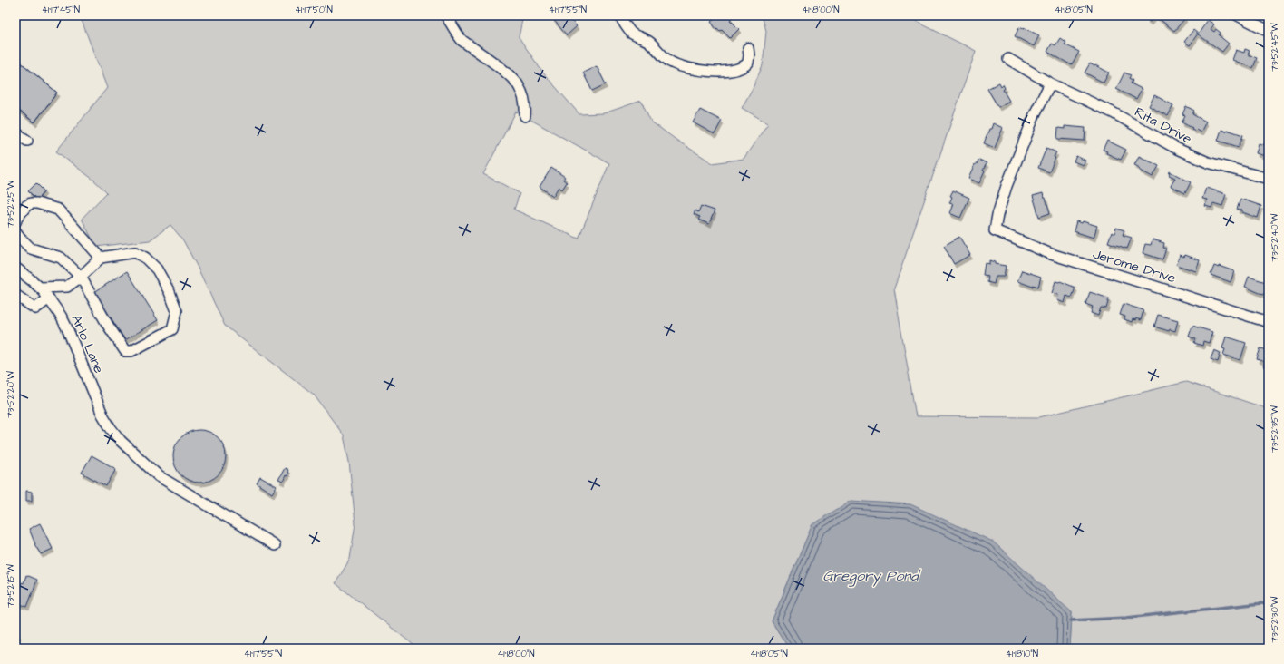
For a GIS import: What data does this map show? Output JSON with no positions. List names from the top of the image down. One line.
{"streets":{"street":["Rita Drive","Jerome Drive","Arlo Lane"]},"crossings":[["Rita Drive","Jerome Drive"]],"water":["Gregory Pond"],"coordinates":["41°17'45\"N","41°17'50\"N","41°17'55\"N","41°18'00\"N","41°18'05\"N","73°52'45\"W","73°52'25\"W","73°52'40\"W","73°52'20\"W","73°52'35\"W","73°52'15\"W","73°52'30\"W","41°18'10\"N"]}
